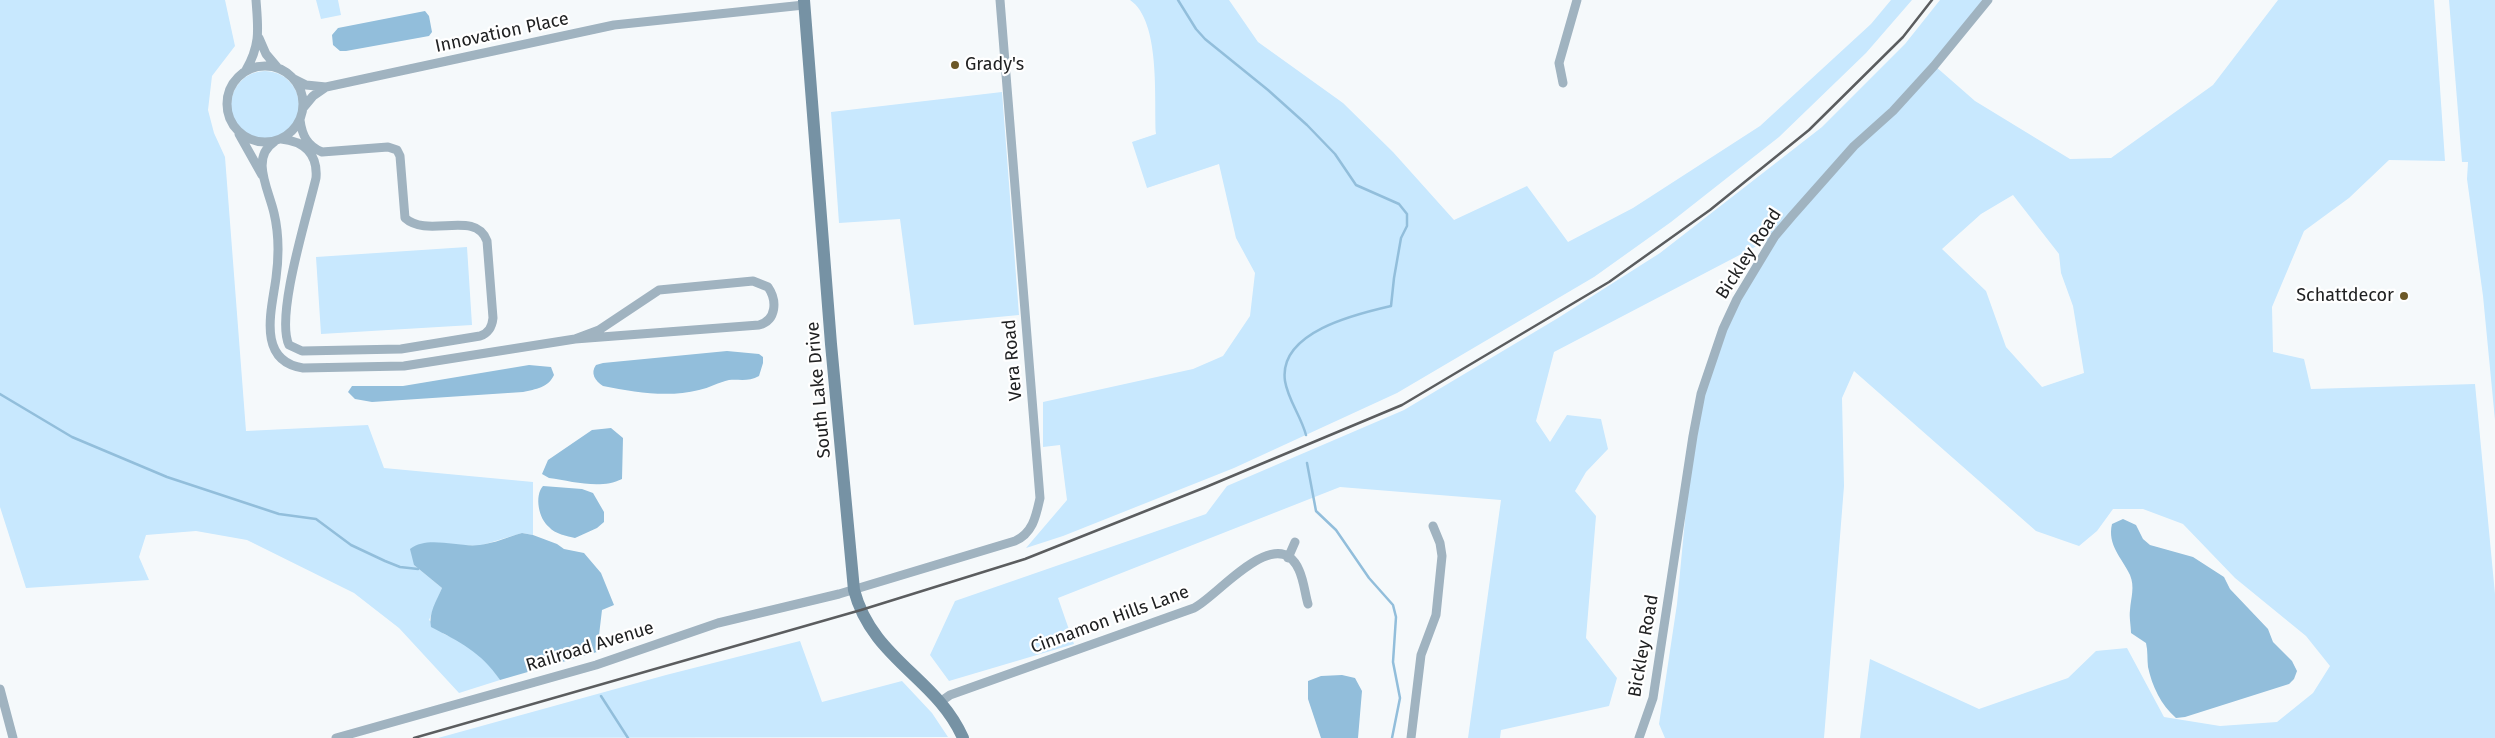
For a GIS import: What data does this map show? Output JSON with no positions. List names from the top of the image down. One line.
{"streets":{"main road":["South Lake Drive"],"street":["Innovation Place","Bickley Road","Vera Road","Cinnamon Hills Lane","Railroad Avenue"]},"crossings":[["Innovation Place","South Lake Drive"],["Vera Road","South Lake Drive"],["Vera Road","Railroad Avenue"],["South Lake Drive","Cinnamon Hills Lane"],["South Lake Drive","Railroad Avenue"]],"places":["Grady's","Schattdecor"]}
